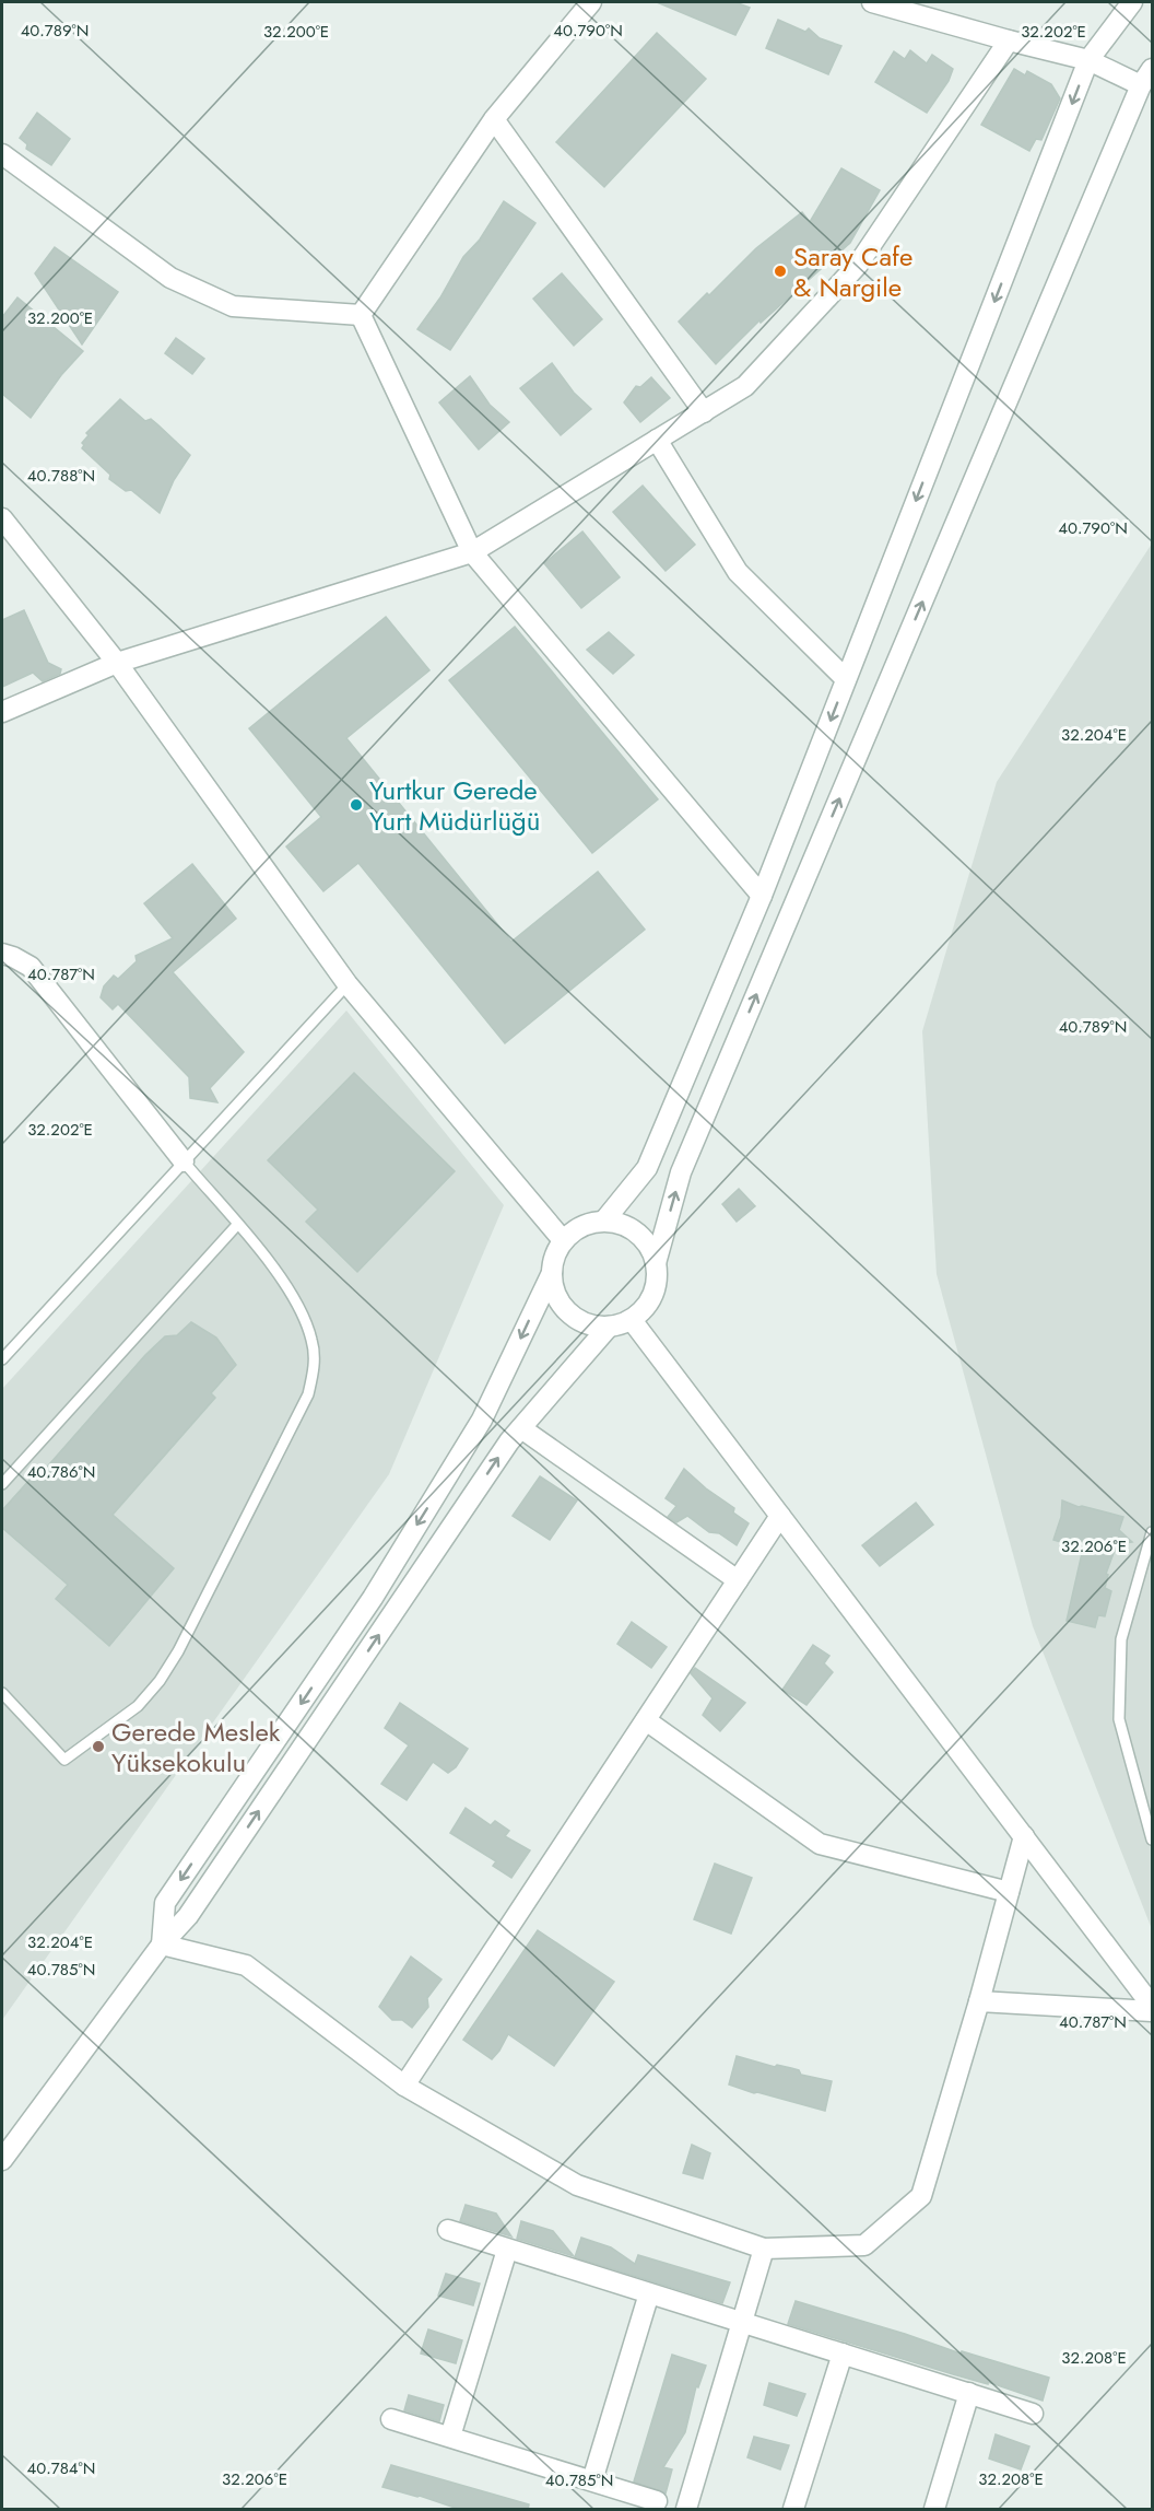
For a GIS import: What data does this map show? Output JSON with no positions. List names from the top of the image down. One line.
{"places":["Saray Cafe & Nargile","Yurtkur Gerede Yurt Müdürlüğü","Gerede Meslek Yüksekokulu"],"coordinates":["40.789°N","40.790°N","32.200°E","32.202°E","40.788°N","32.204°E","40.787°N","40.786°N","32.206°E","40.785°N","32.208°E","40.784°N"]}
